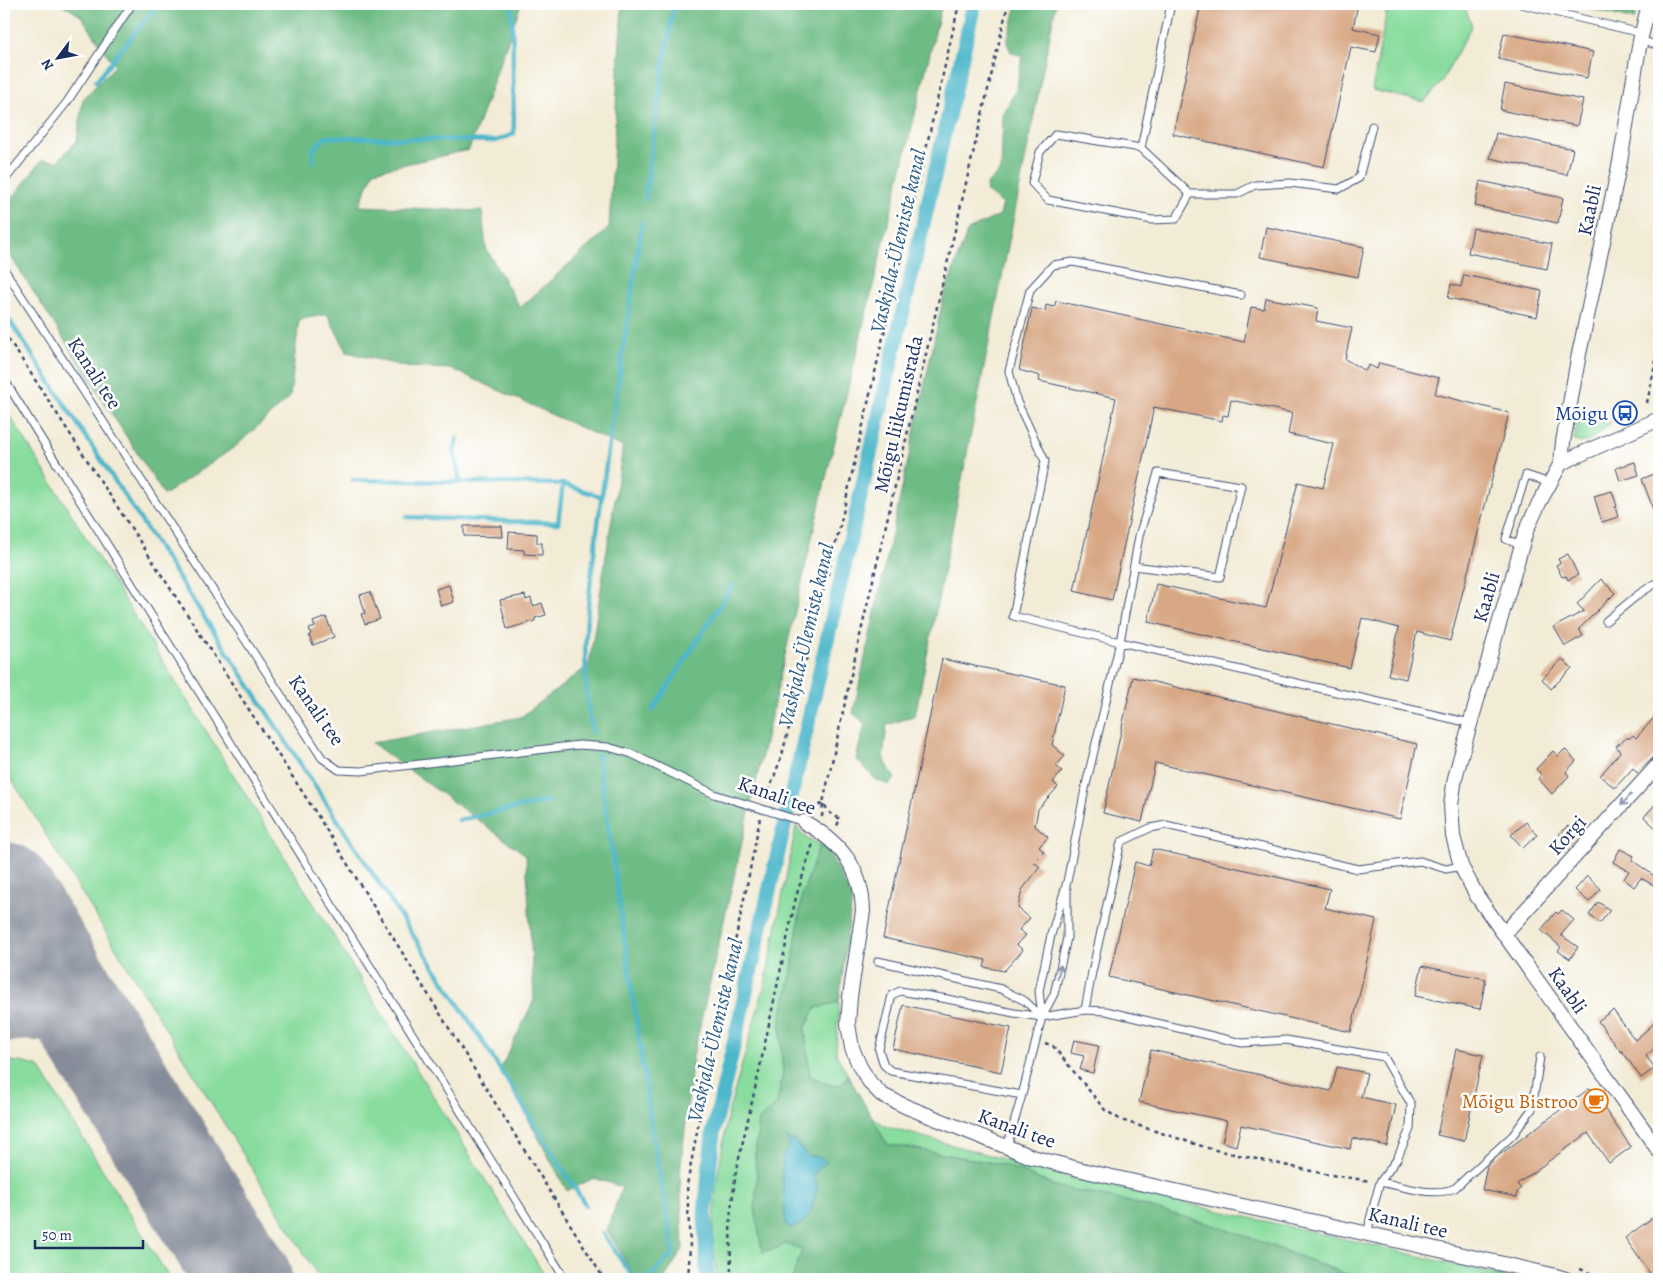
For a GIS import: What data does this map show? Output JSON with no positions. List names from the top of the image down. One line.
{"streets":{"street":["Kaabli","Kanali tee","Korgi"],"path":["Mõigu liikumisrada"]},"crossings":[["Kaabli","Korgi"],["Kanali tee","Mõigu liikumisrada"]],"one_way":["Korgi"],"water":["Vaskjala-Ülemiste kanal"],"places":{"bus stop":["Mõigu"],"cafe":["Mõigu Bistroo"]},"scale_bar":"50 m","north":"bottom left"}
